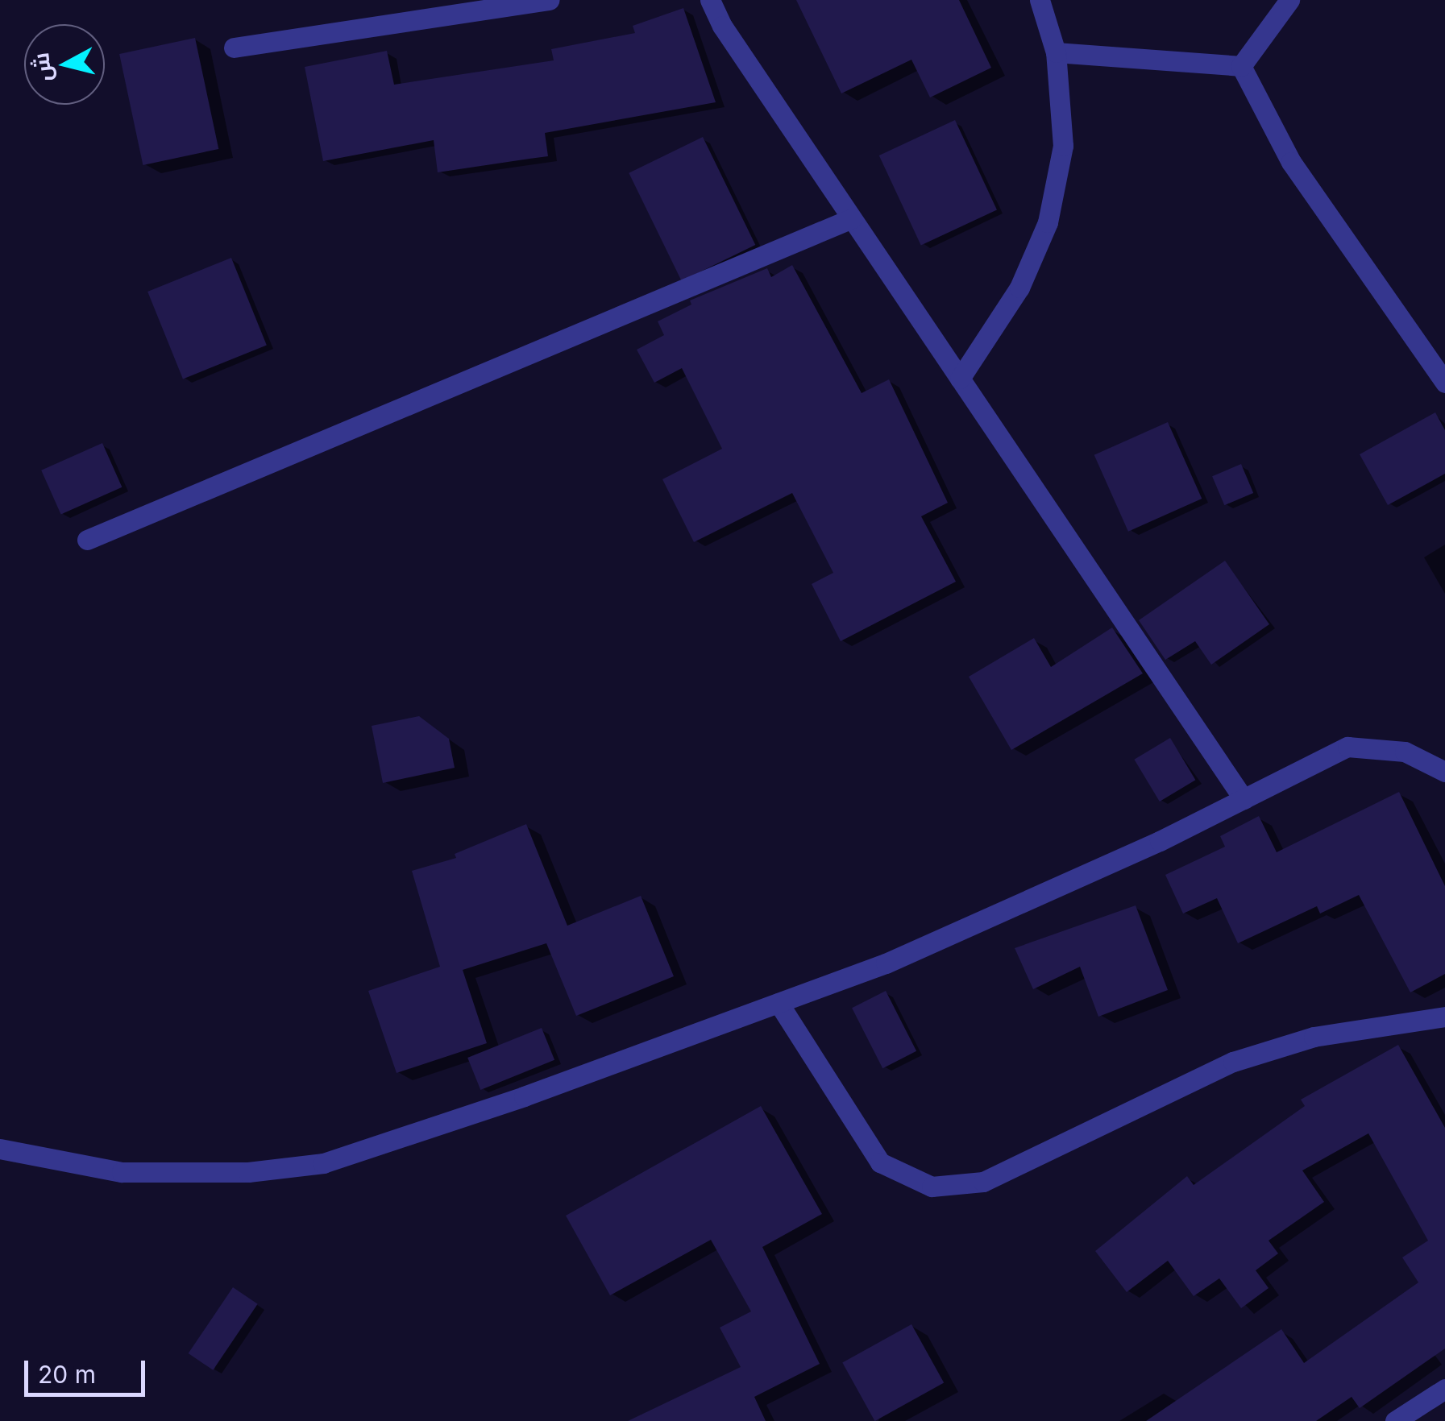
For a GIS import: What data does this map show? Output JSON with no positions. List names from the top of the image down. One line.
{"scale_bar":"20 m","north":"left"}
